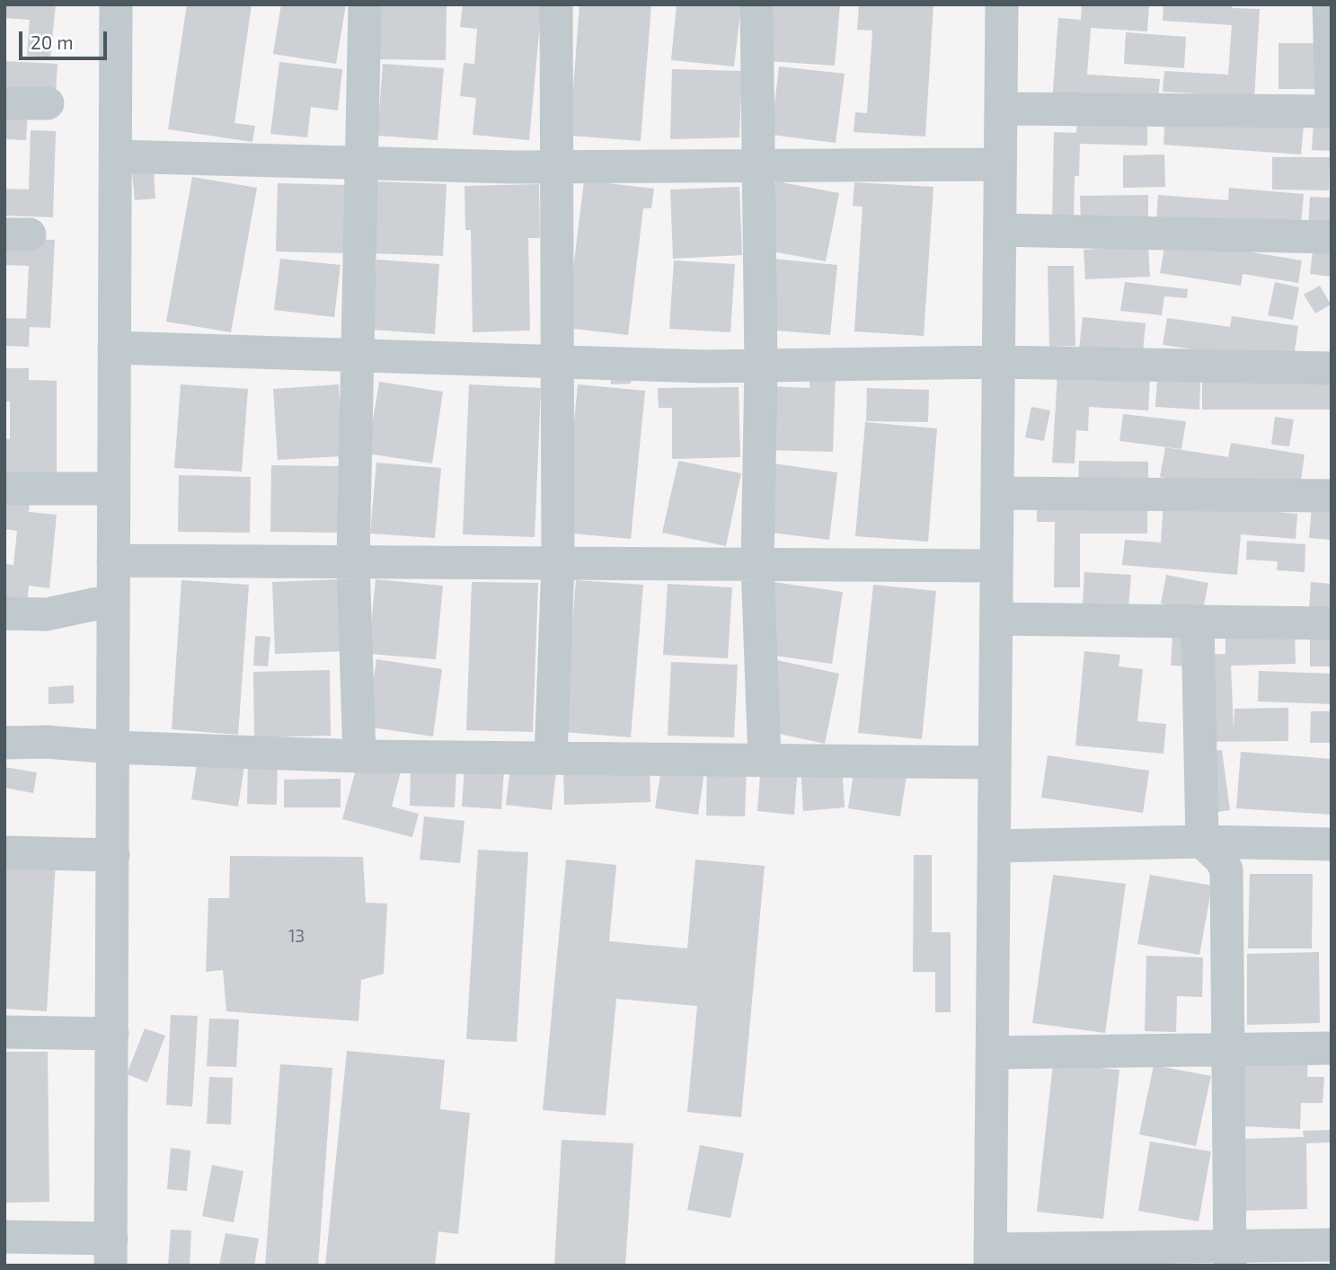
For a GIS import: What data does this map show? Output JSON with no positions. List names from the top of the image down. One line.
{"house_numbers":["13"],"scale_bar":"20 m"}
